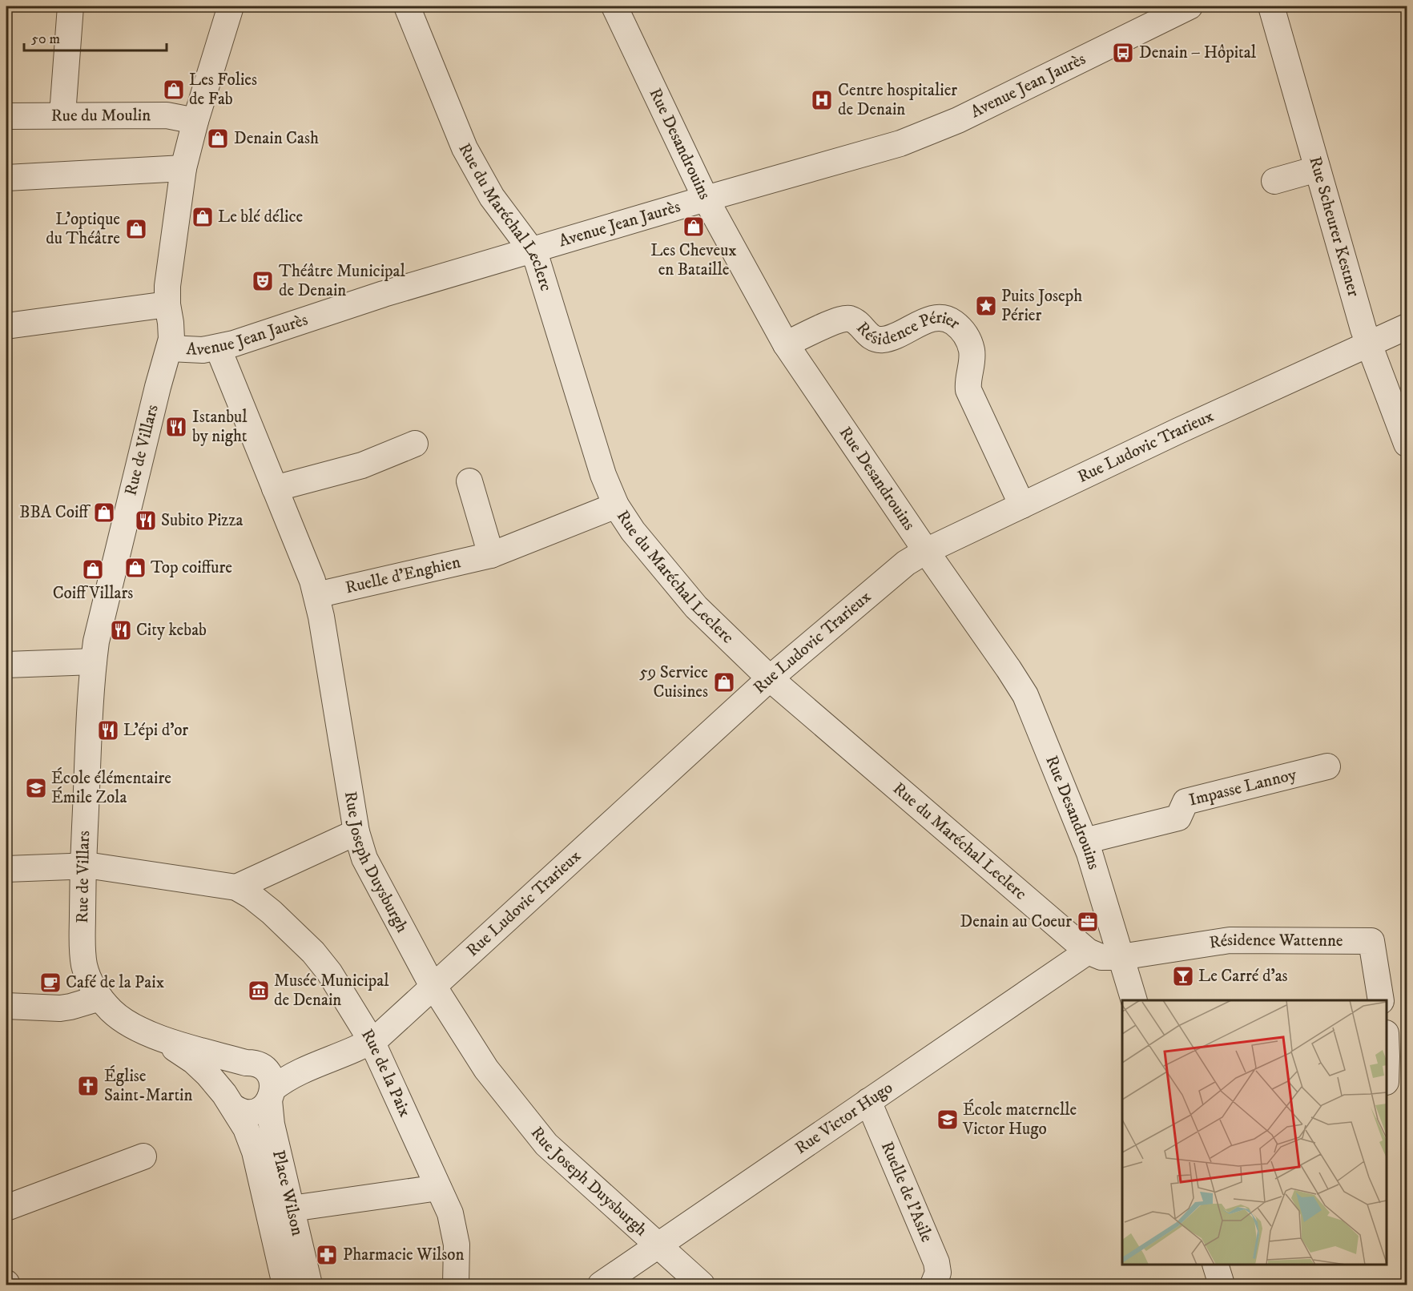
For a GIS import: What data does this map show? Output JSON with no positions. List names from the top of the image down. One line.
{"streets":{"street":["Avenue Jean Jaurès","Rue du Moulin","Rue Desandrouins","Rue du Maréchal Leclerc","Rue Scheurer Kestner","Résidence Périer","Rue Ludovic Trarieux","Rue de Villars","Ruelle d'Enghien","Impasse Lannoy","Rue Joseph Duysburgh","Résidence Wattenne","Rue de la Paix","Rue Victor Hugo","Place Wilson","Ruelle de l'Asile"]},"crossings":[["Avenue Jean Jaurès","Rue Desandrouins"],["Avenue Jean Jaurès","Rue du Maréchal Leclerc"],["Avenue Jean Jaurès","Rue de Villars"],["Avenue Jean Jaurès","Rue Joseph Duysburgh"],["Rue du Moulin","Rue de Villars"],["Rue Desandrouins","Rue du Maréchal Leclerc"],["Rue Desandrouins","Résidence Périer"],["Rue Desandrouins","Rue Ludovic Trarieux"],["Rue Desandrouins","Impasse Lannoy"],["Rue Desandrouins","Résidence Wattenne"],["Rue du Maréchal Leclerc","Rue Ludovic Trarieux"],["Rue du Maréchal Leclerc","Ruelle d'Enghien"],["Rue du Maréchal Leclerc","Résidence Wattenne"],["Rue du Maréchal Leclerc","Rue Victor Hugo"],["Rue Scheurer Kestner","Rue Ludovic Trarieux"],["Résidence Périer","Rue Ludovic Trarieux"],["Rue Ludovic Trarieux","Rue Joseph Duysburgh"],["Rue Ludovic Trarieux","Rue de la Paix"],["Rue Ludovic Trarieux","Place Wilson"],["Rue de Villars","Rue de la Paix"],["Rue de Villars","Place Wilson"],["Ruelle d'Enghien","Rue Joseph Duysburgh"],["Rue Joseph Duysburgh","Rue Victor Hugo"],["Rue Victor Hugo","Ruelle de l'Asile"]],"places":{"bus stop":["Denain – Hôpital"],"shop":["Les Folies de Fab","Denain Cash","Le blé délice","Les Cheveux en Bataille","L'optique du Théâtre","BBA Coiff","Top coiffure","Coiff Villars","59 Service Cuisines"],"hospital":["Centre hospitalier de Denain"],"theatre":["Théâtre Municipal de Denain"],"place":["Puits Joseph Périer"],"restaurant":["Istanbul by night","Subito Pizza","City kebab","L'épi d'or"],"school or university":["École élémentaire Émile Zola","École maternelle Victor Hugo"],"office":["Denain au Coeur"],"bar":["Le Carré d'as"],"cafe":["Café de la Paix"],"museum":["Musée Municipal de Denain"],"church":["Église Saint-Martin"],"pharmacy":["Pharmacie Wilson"]},"scale_bar":"50 m"}
